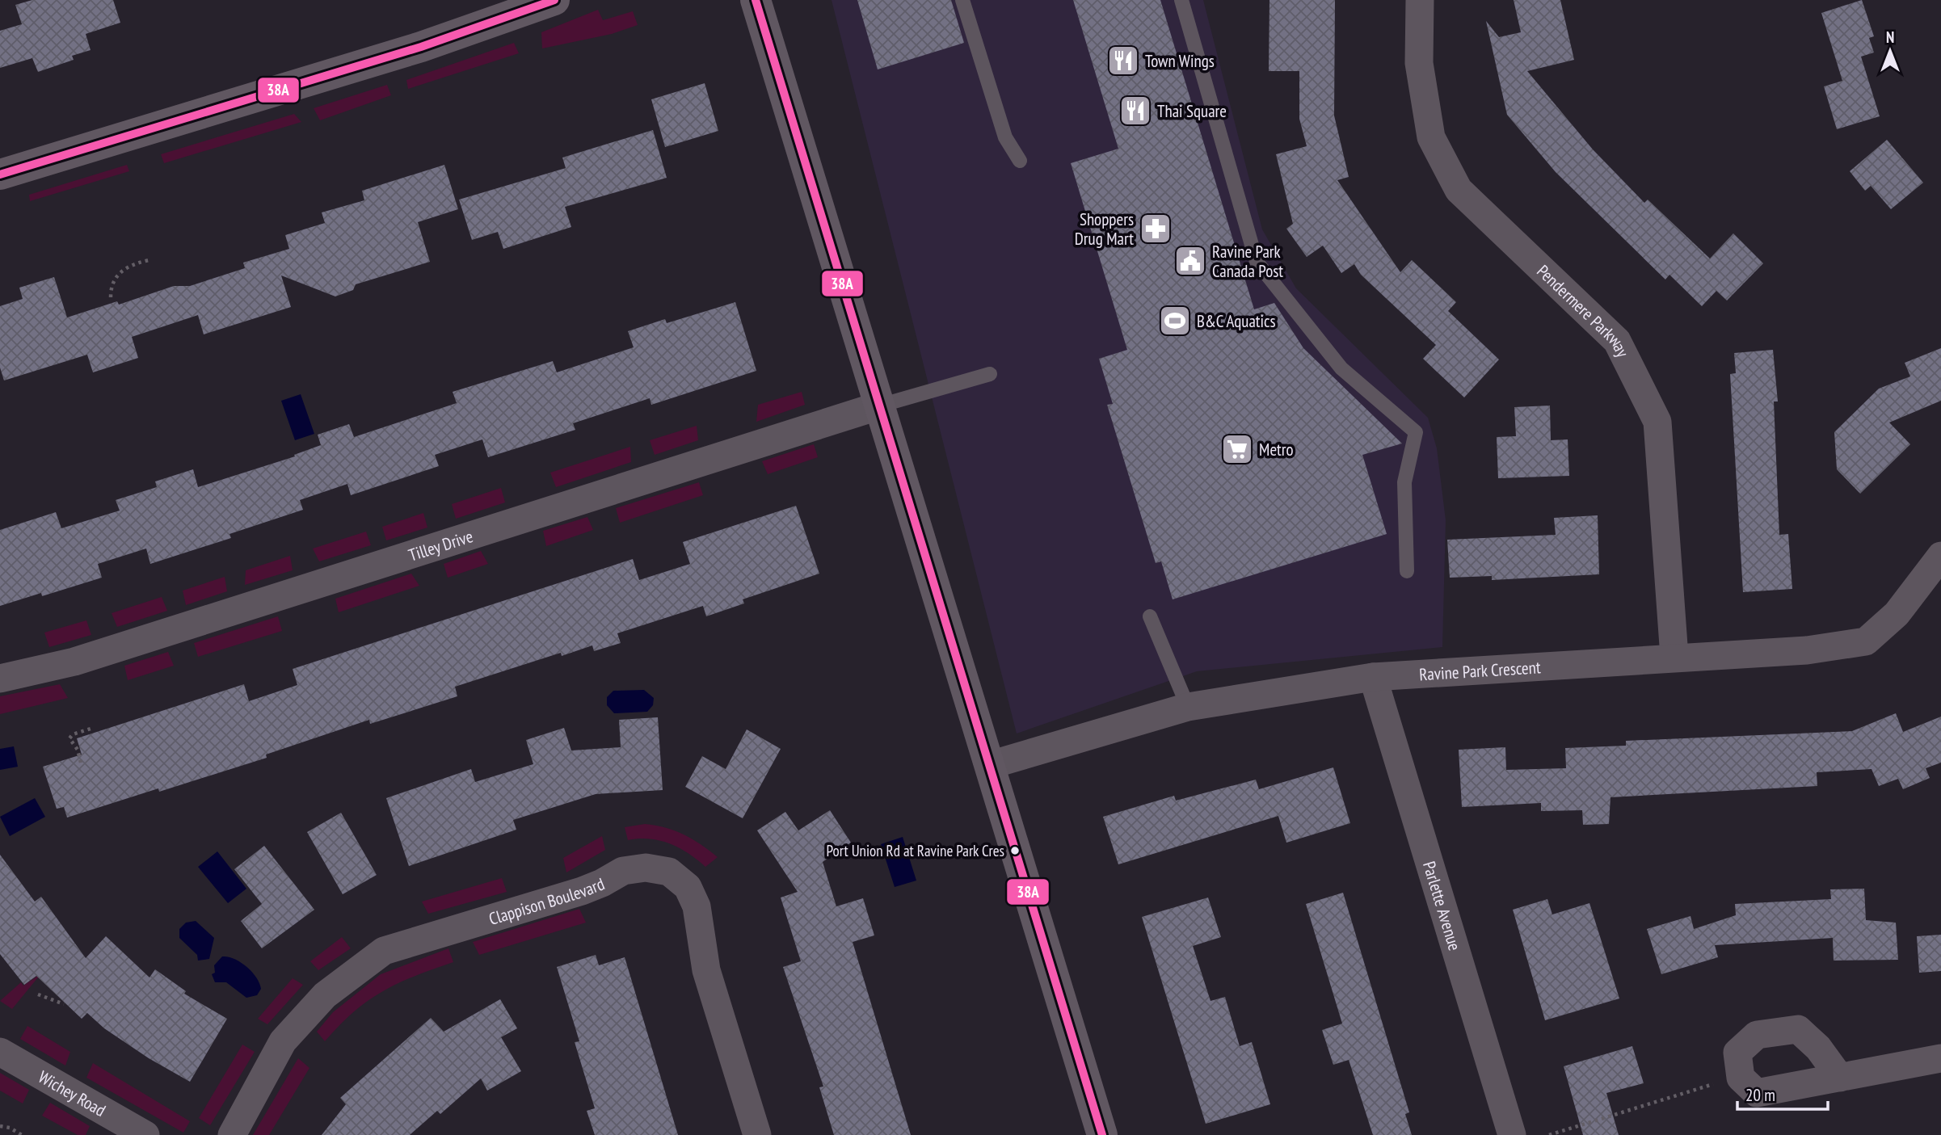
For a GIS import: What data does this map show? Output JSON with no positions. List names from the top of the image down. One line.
{"streets":{"street":["Pendermere Parkway","Tilley Drive","Ravine Park Crescent","Clappison Boulevard","Parlette Avenue","Wichey Road"]},"crossings":[["Pendermere Parkway","Ravine Park Crescent"],["Ravine Park Crescent","Parlette Avenue"]],"places":{"restaurant":["Town Wings","Thai Square"],"pharmacy":["Shoppers Drug Mart"],"public building":["Ravine Park Canada Post"],"sports":["B&C Aquatics"],"supermarket":["Metro"],"other":["Port Union Rd at Ravine Park Cres"]},"lines":["transit line 38A"],"scale_bar":"20 m","north":"top"}
